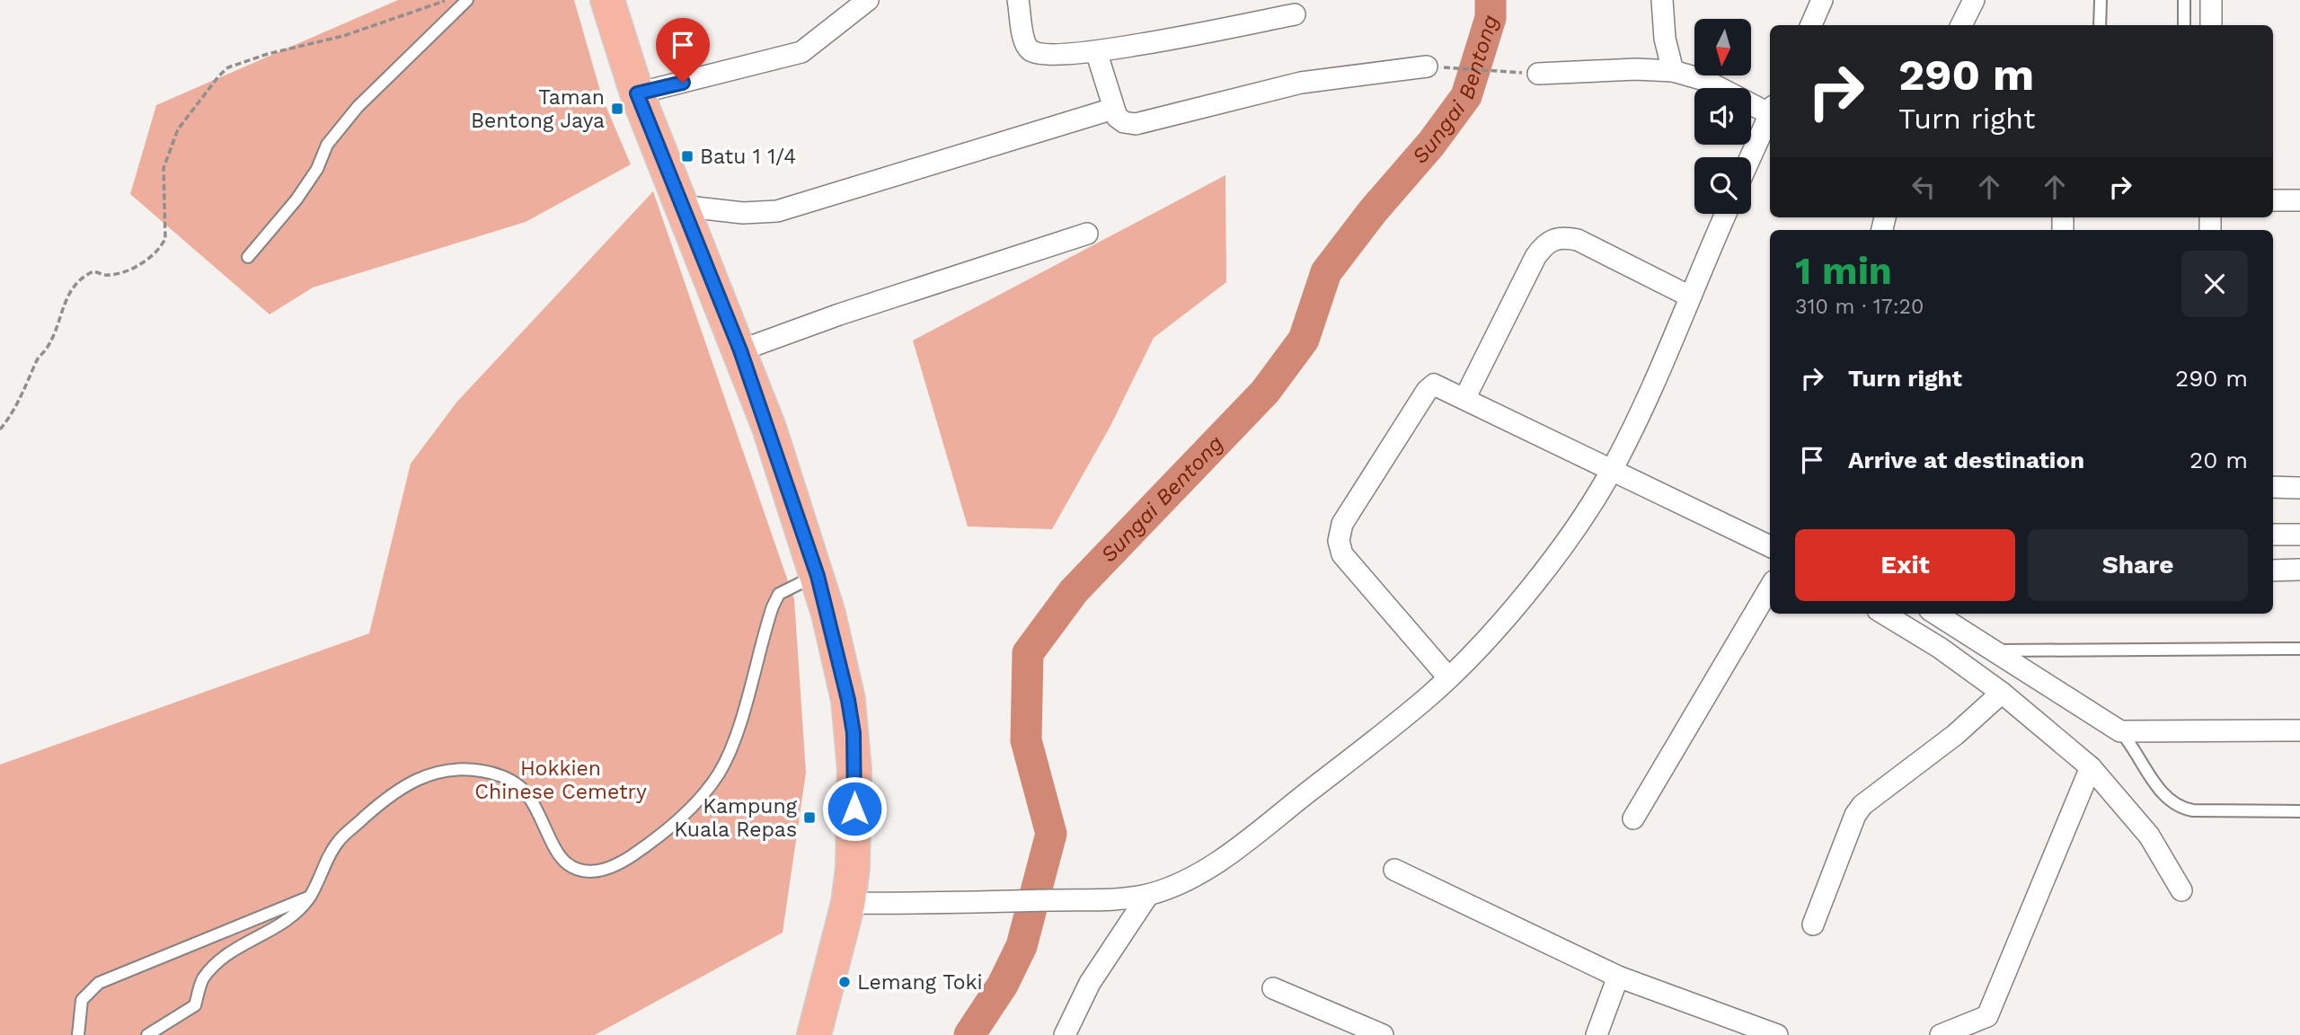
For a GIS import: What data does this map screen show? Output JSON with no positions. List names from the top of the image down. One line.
{"water":["Sungai Bentong"],"parks":["Hokkien Chinese Cemetry"],"places":{"transit":["Taman Bentong Jaya","Batu 1 1/4","Kampung Kuala Repas"],"other":["Lemang Toki"]},"north":"bottom","page":{"turn":["290 m","Turn right"],"heading":["1 min","310 m · 17:20"],"list":[{"name":"Turn right","value":"290 m"},{"name":"Arrive at destination","value":"20 m"}],"buttons":["Exit","Share"]}}
